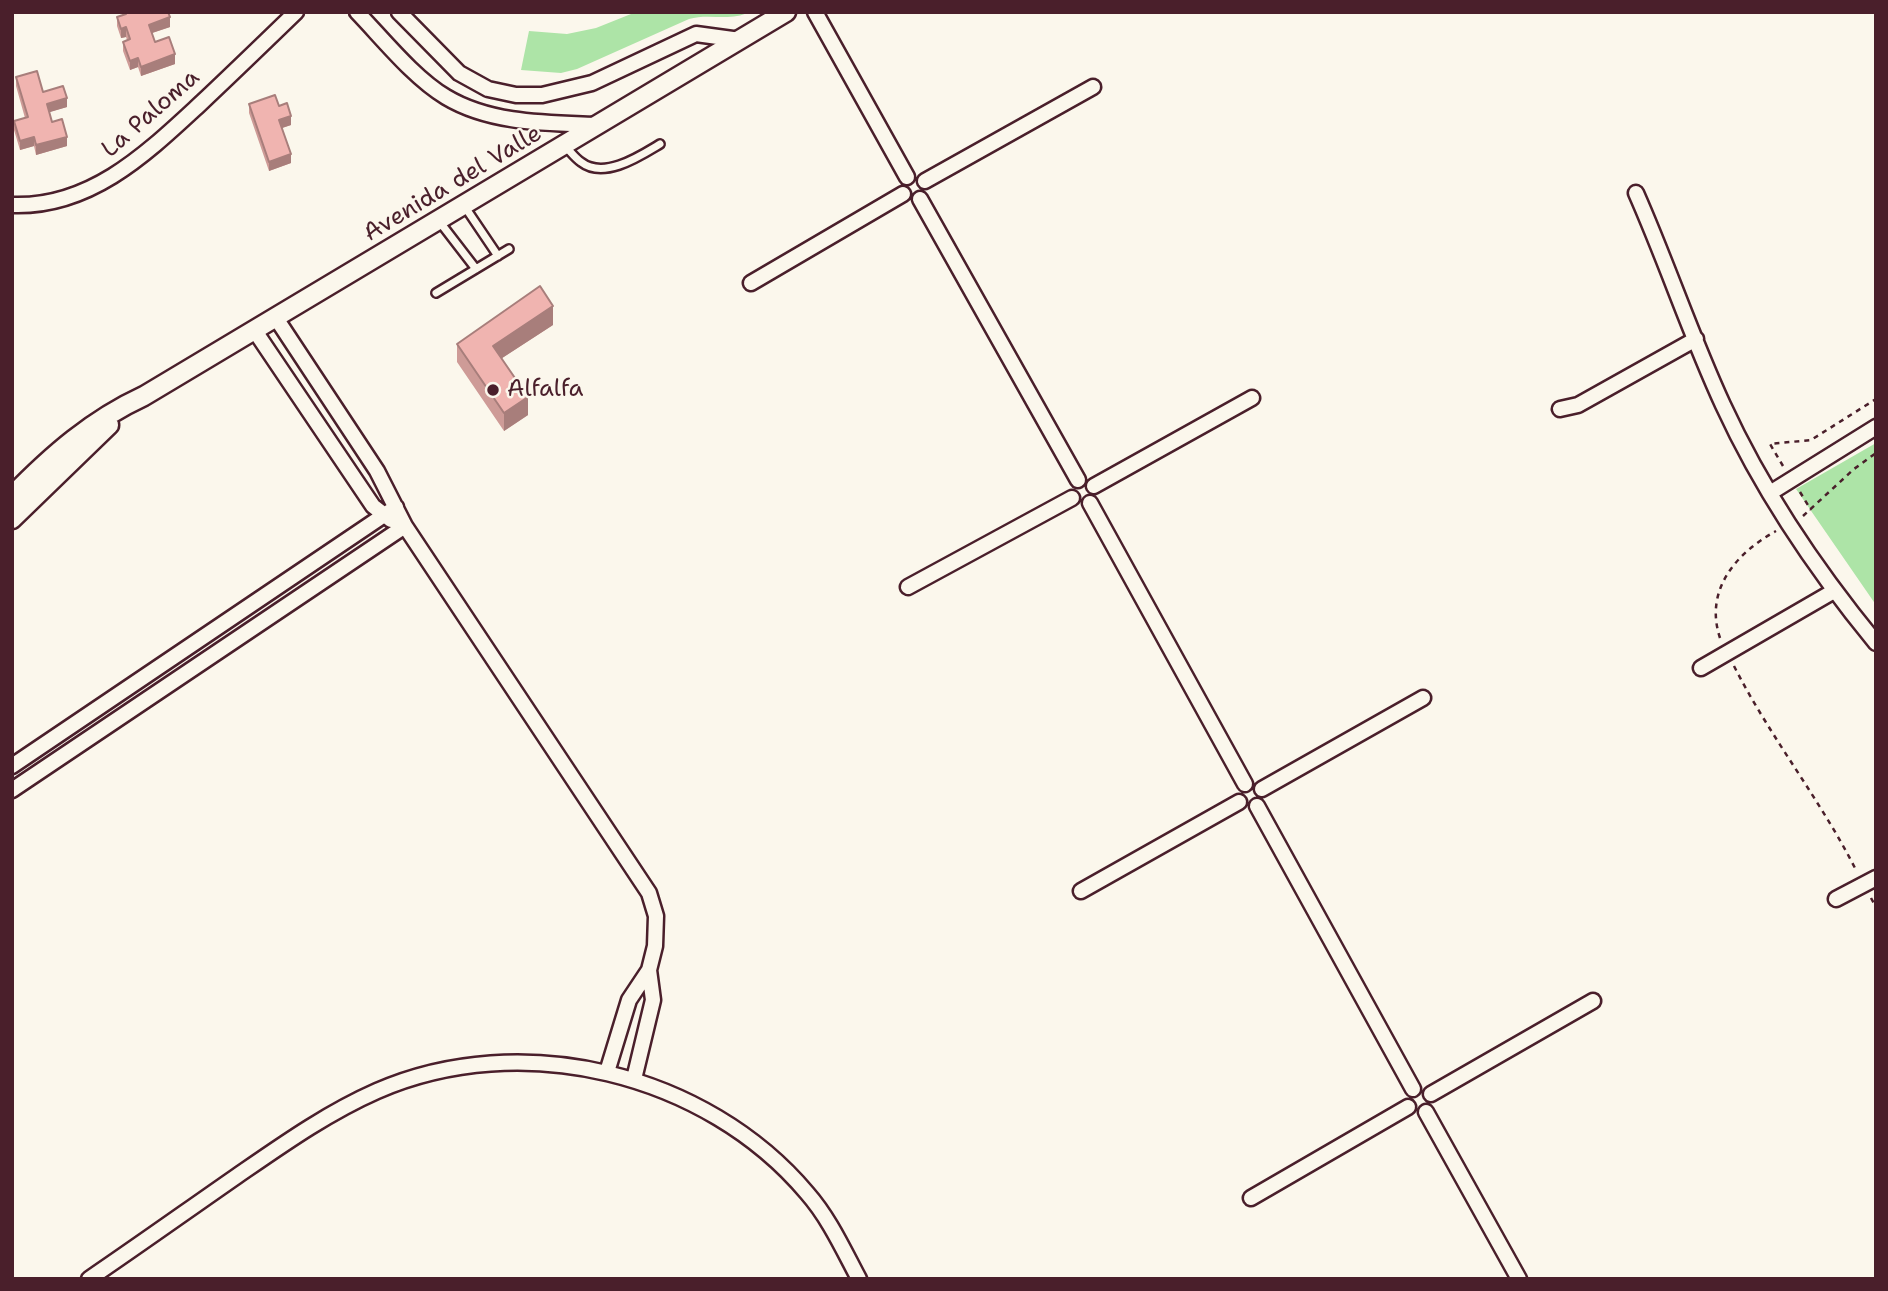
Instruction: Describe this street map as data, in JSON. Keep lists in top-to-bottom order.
{
  "streets": {
    "street": ["La Paloma", "Avenida del Valle"]
  },
  "places": ["Alfalfa"]
}
